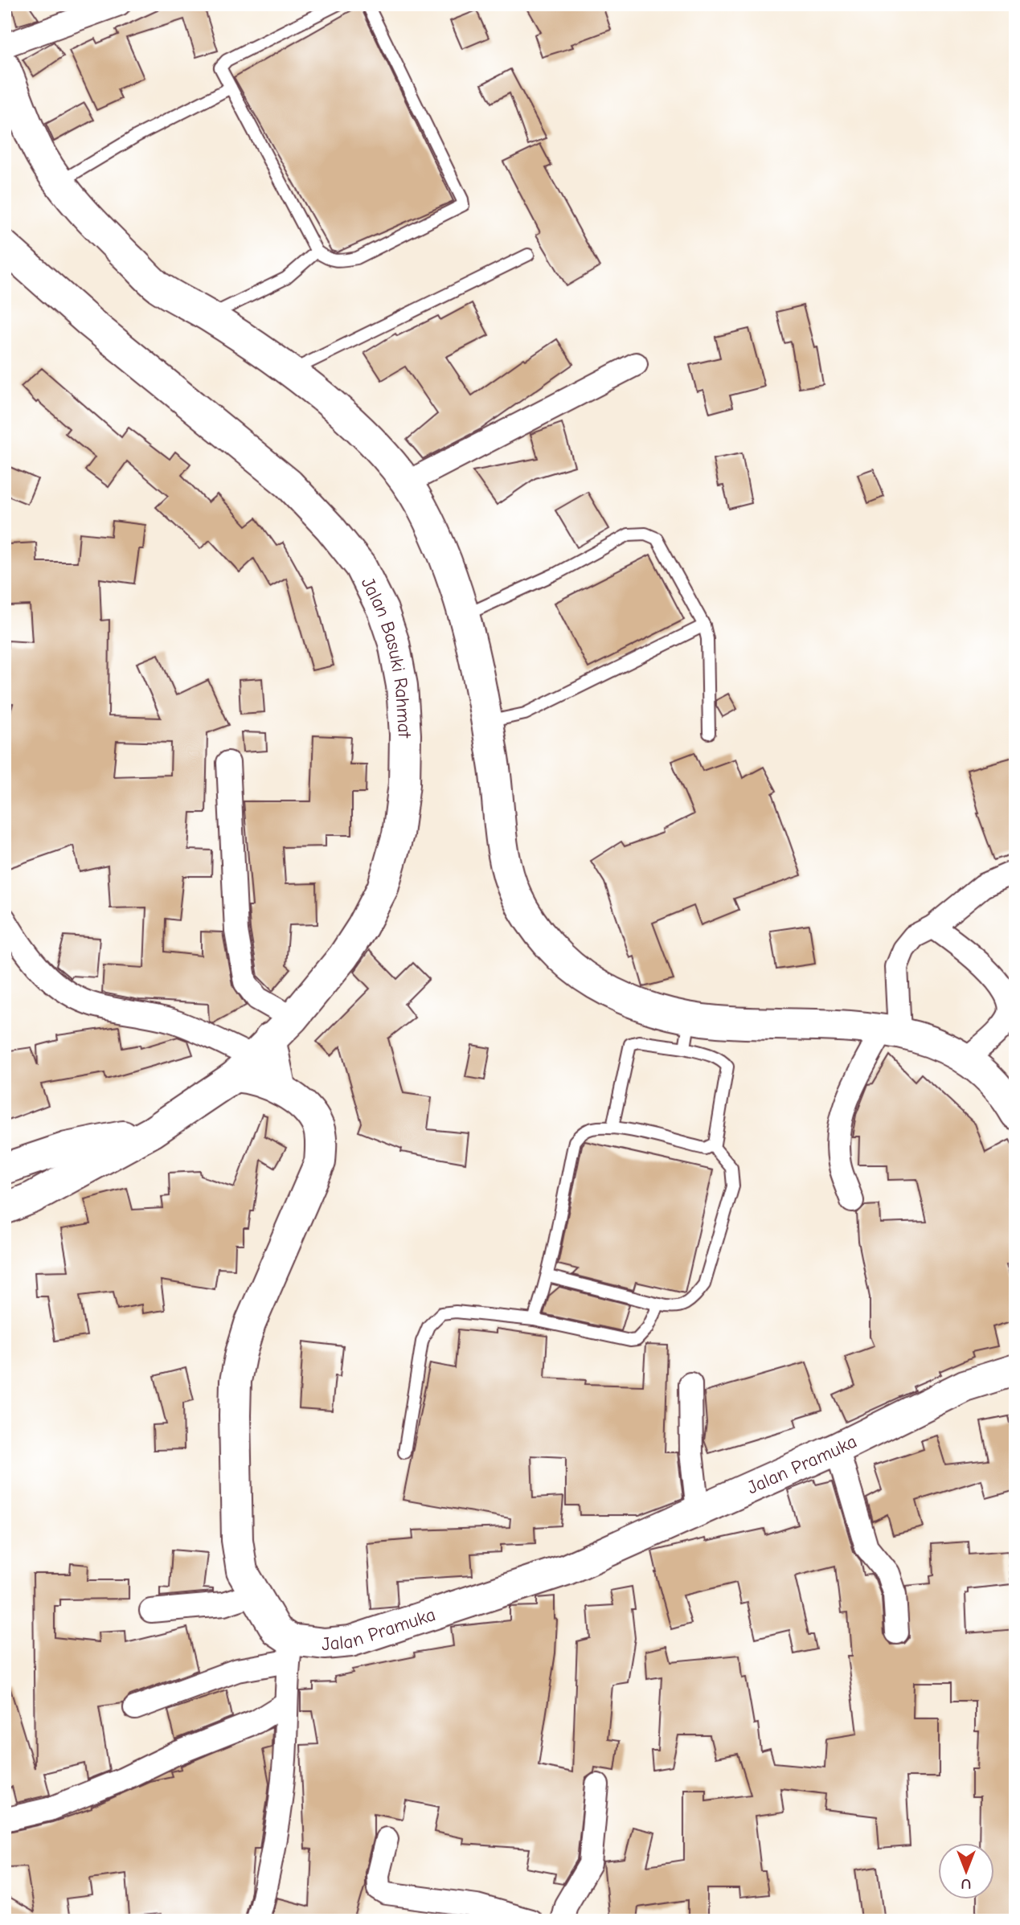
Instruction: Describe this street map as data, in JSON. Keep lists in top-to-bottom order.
{
  "streets": {
    "main road": ["Jalan Basuki Rahmat", "Jalan Pramuka"]
  },
  "north": "bottom"
}
